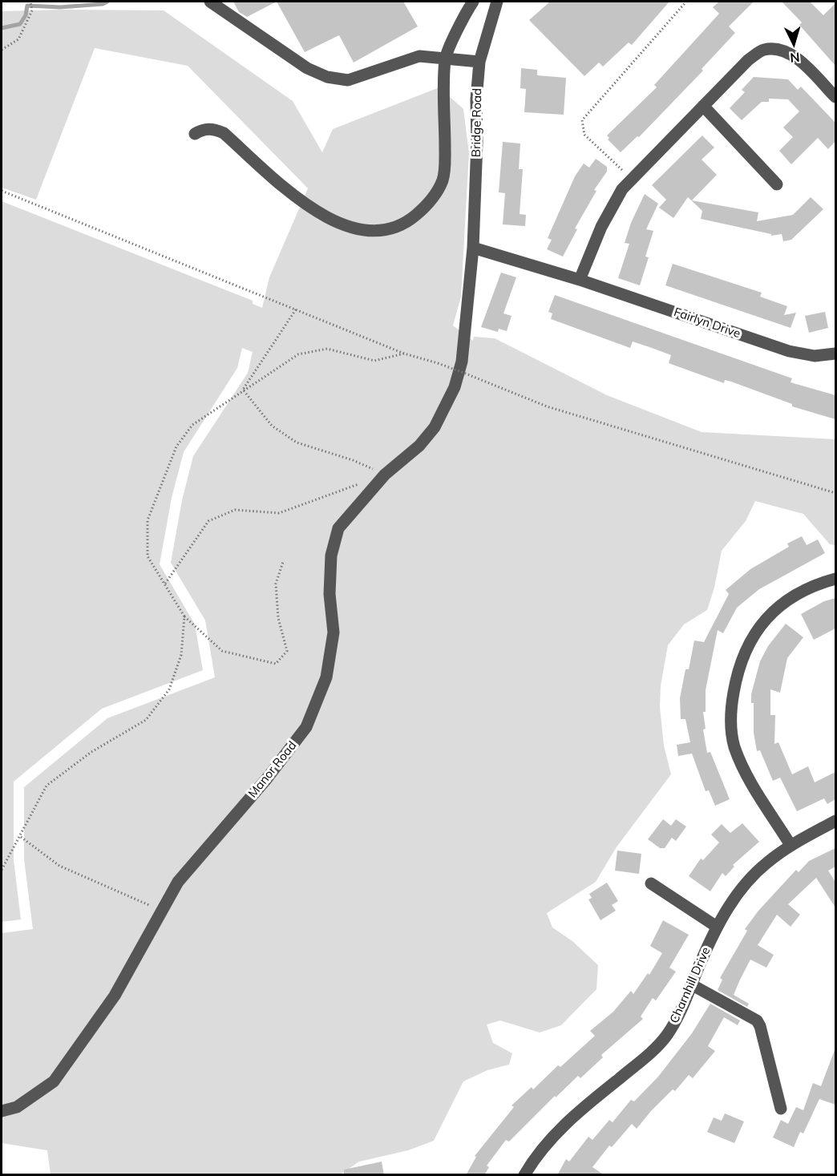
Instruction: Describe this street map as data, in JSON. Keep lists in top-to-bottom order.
{
  "streets": {
    "street": [
      "Bridge Road",
      "Fairlyn Drive",
      "Manor Road",
      "Charnhill Drive"
    ]
  },
  "crossings": [
    ["Bridge Road", "Fairlyn Drive"],
    ["Bridge Road", "Manor Road"]
  ],
  "north": "bottom"
}
